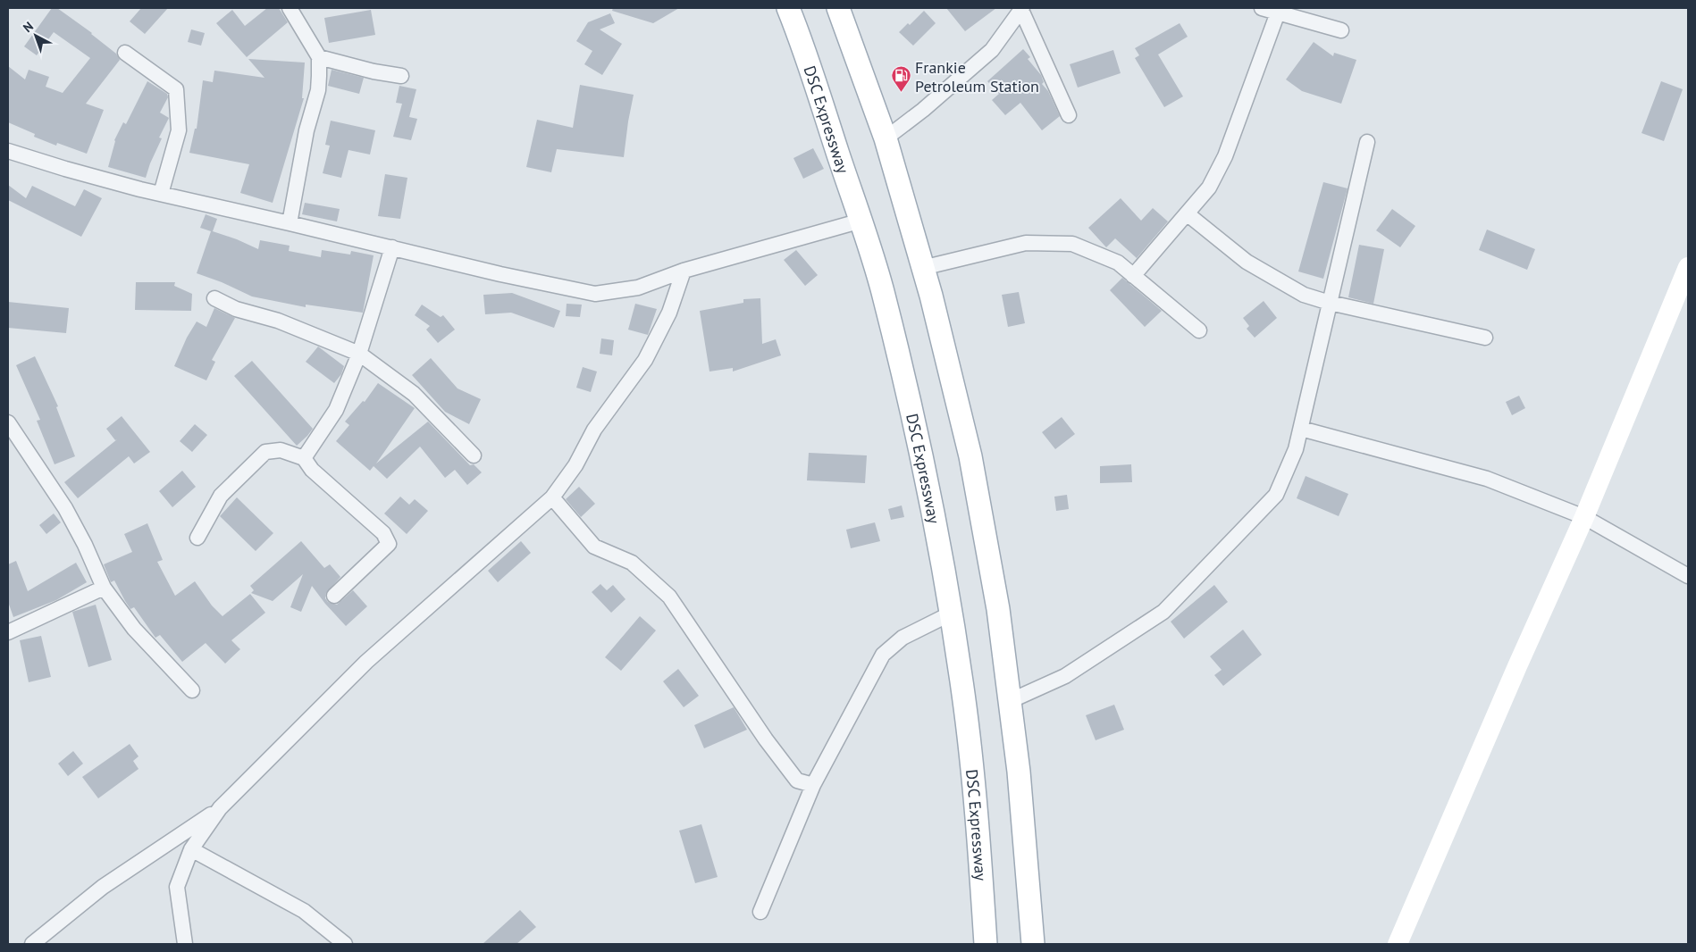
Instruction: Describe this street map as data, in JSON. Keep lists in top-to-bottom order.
{
  "streets": {
    "main road": ["DSC Expressway"]
  },
  "places": {
    "fuel station": ["Frankie Petroleum Station"]
  },
  "north": "top left"
}
